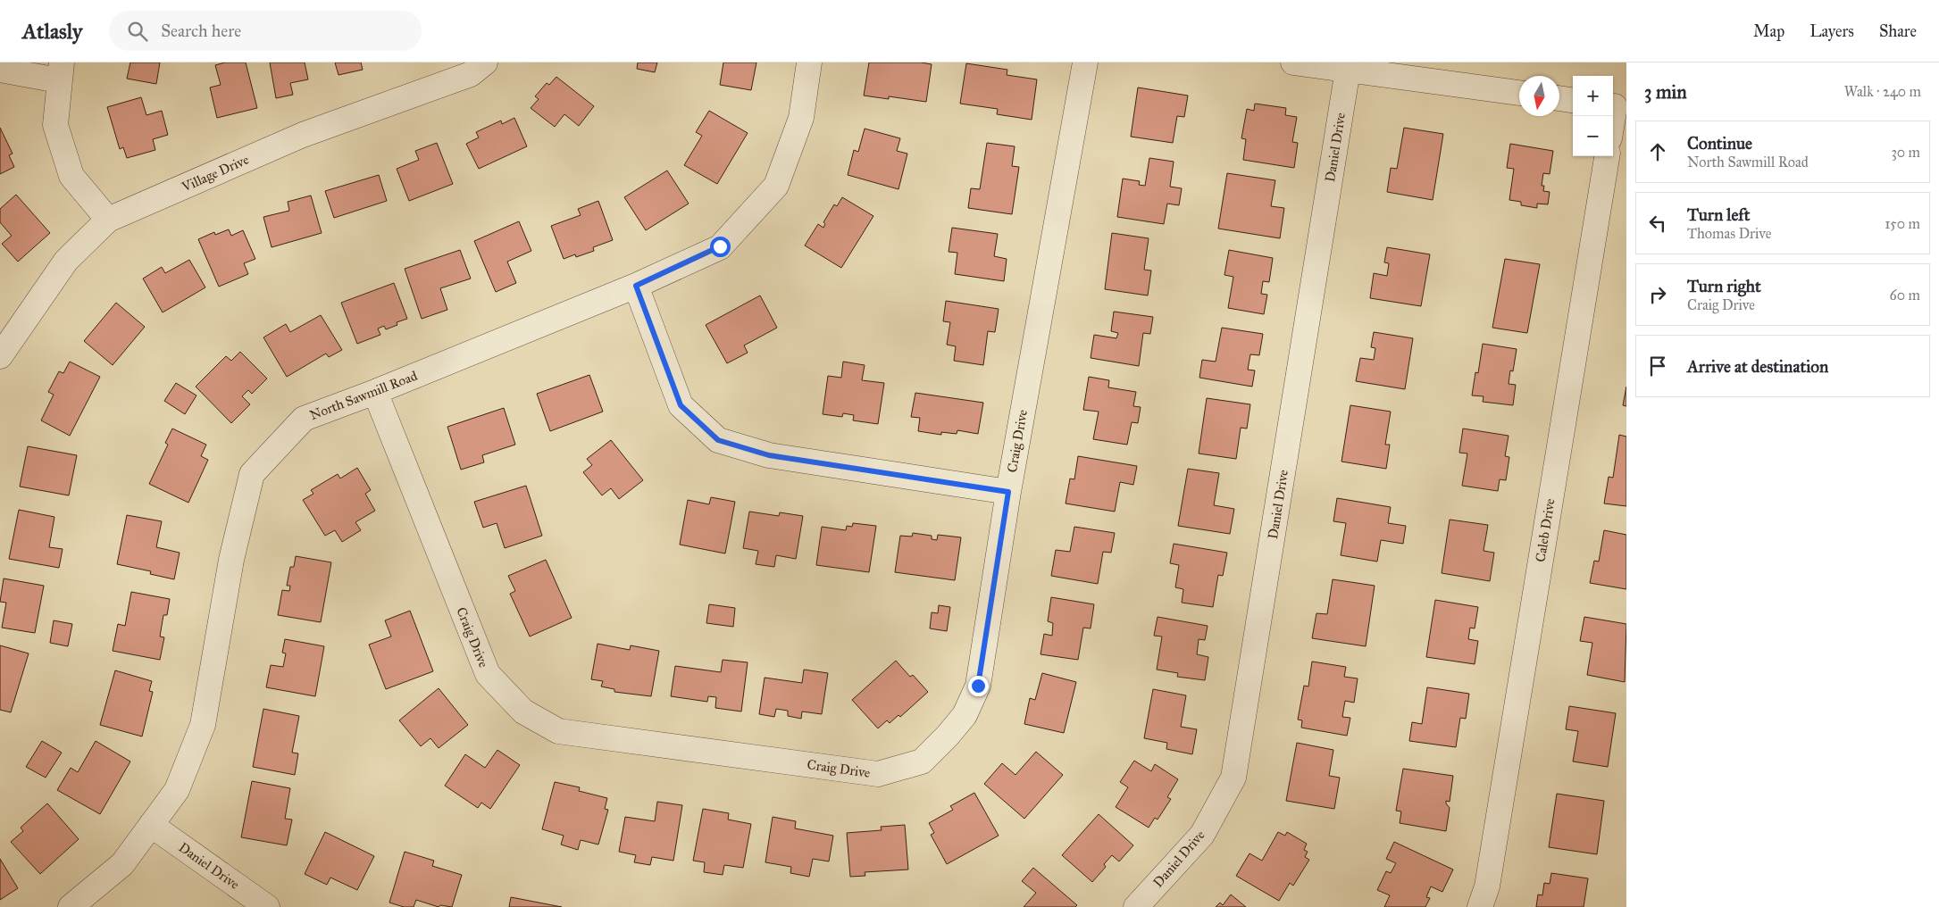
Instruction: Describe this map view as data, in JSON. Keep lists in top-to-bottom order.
{
  "streets": {
    "street": [
      "Daniel Drive",
      "Village Drive",
      "North Sawmill Road",
      "Craig Drive",
      "Caleb Drive"
    ]
  },
  "crossings": [
    ["Daniel Drive", "North Sawmill Road"],
    ["North Sawmill Road", "Craig Drive"]
  ],
  "north": "bottom",
  "page": {
    "header": "Atlasly",
    "search": "Search here",
    "nav": ["Map", "Layers", "Share"],
    "heading": ["3 min", "Walk · 240 m"],
    "map_buttons": ["+", "−"],
    "list": [
      ["Continue", "North Sawmill Road", "30 m"],
      ["Turn left", "Thomas Drive", "150 m"],
      ["Turn right", "Craig Drive", "60 m"],
      "Arrive at destination"
    ]
  }
}
